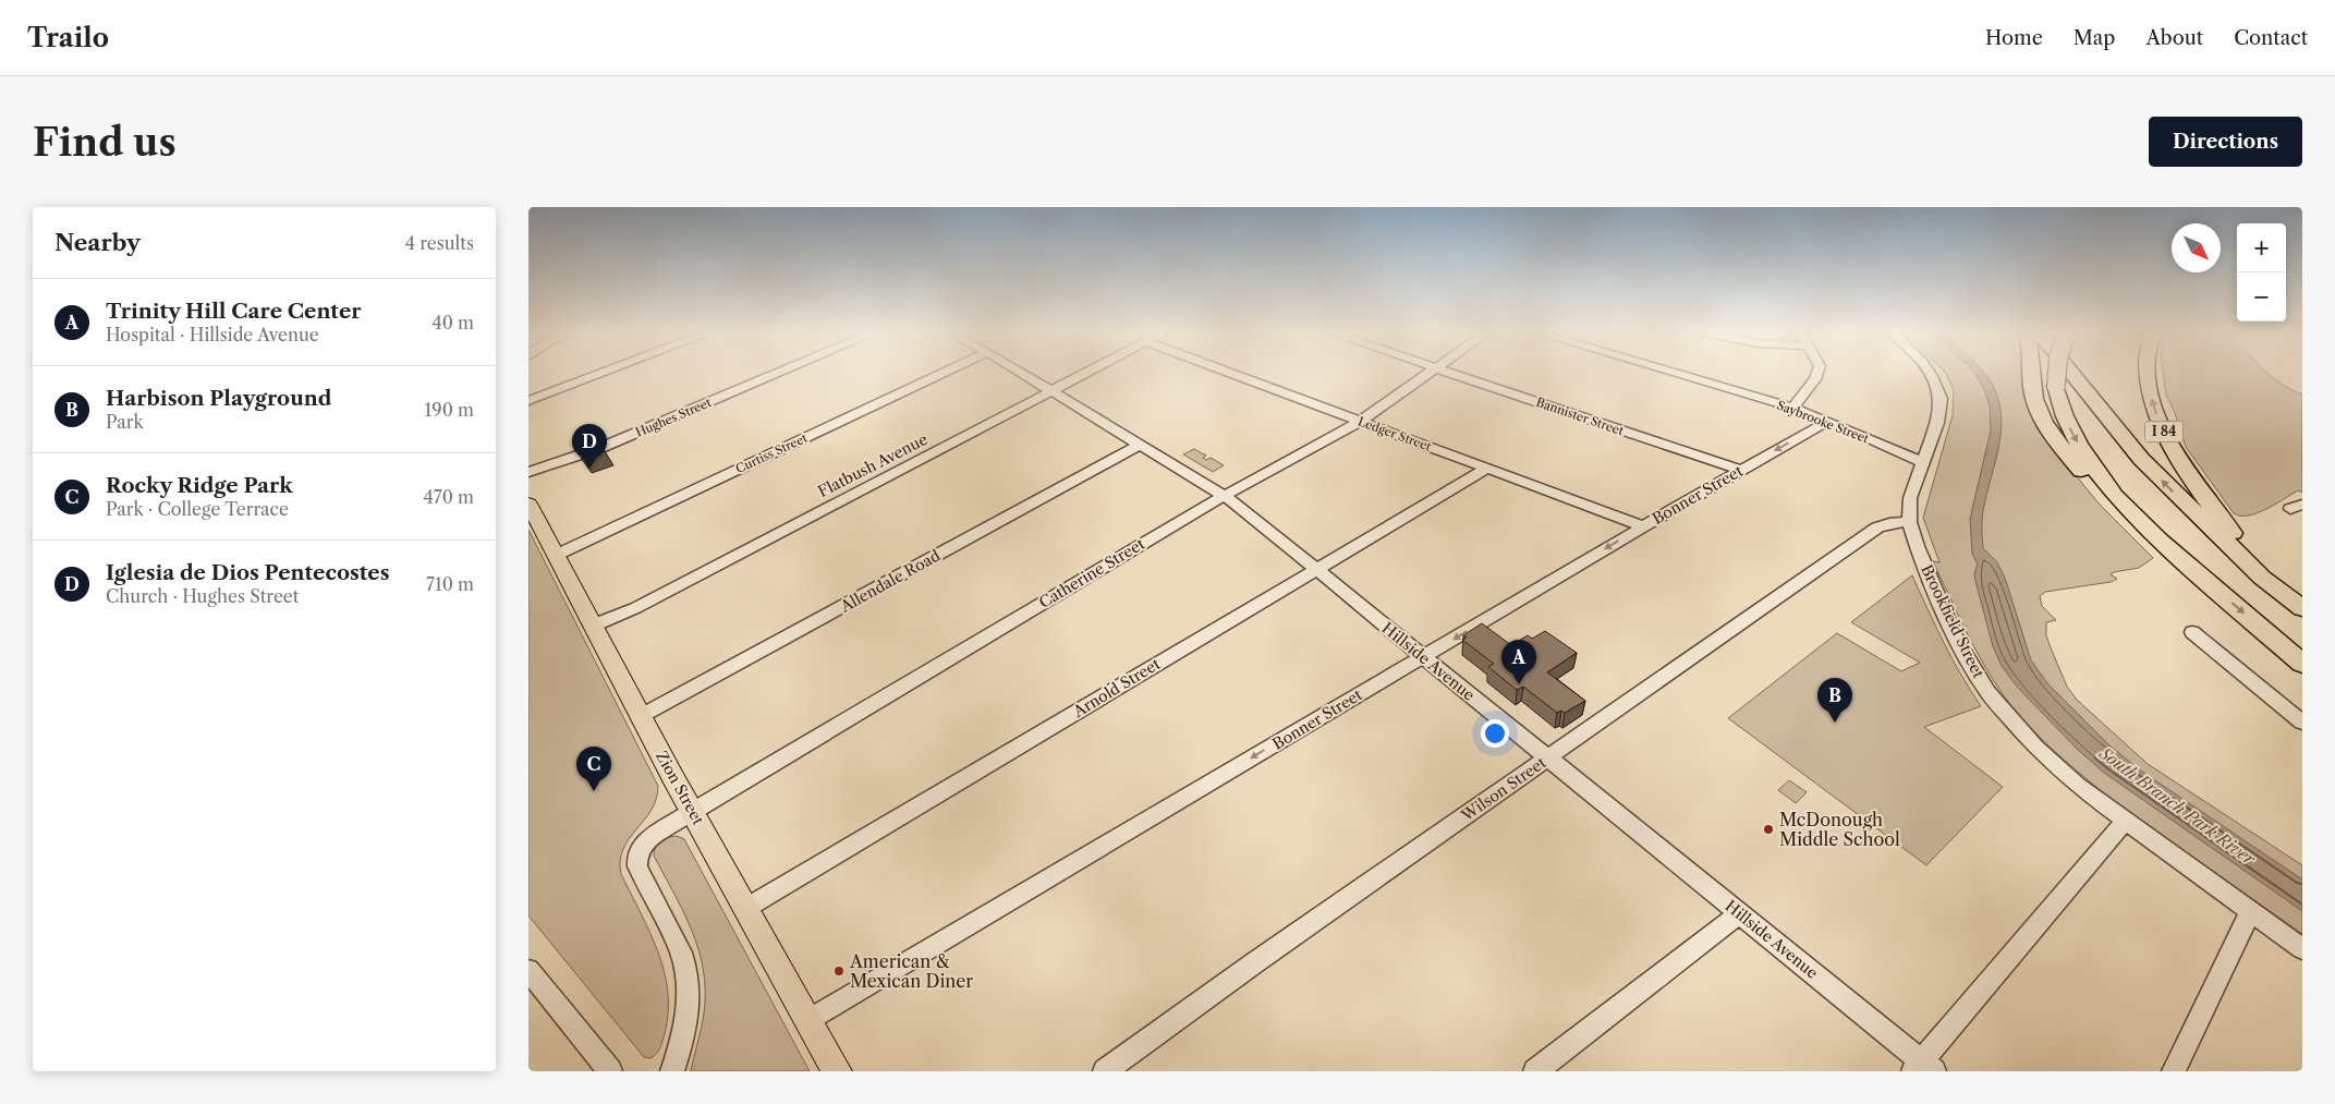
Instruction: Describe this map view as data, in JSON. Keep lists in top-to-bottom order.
{
  "streets": {
    "highway": ["I 84"],
    "main road": ["Zion Street"],
    "street": [
      "Bannister Street",
      "Hughes Street",
      "Saybrooke Street",
      "Ledger Street",
      "Curtiss Street",
      "Flatbush Avenue",
      "Bonner Street",
      "Catherine Street",
      "Allendale Road",
      "Brookfield Street",
      "Hillside Avenue",
      "Arnold Street",
      "Wilson Street"
    ]
  },
  "crossings": [
    ["Bannister Street", "Bonner Street"],
    ["Saybrooke Street", "Bonner Street"],
    ["Saybrooke Street", "Brookfield Street"],
    ["Ledger Street", "Bonner Street"],
    ["Ledger Street", "Catherine Street"],
    ["Ledger Street", "Arnold Street"],
    ["Curtiss Street", "Zion Street"],
    ["Flatbush Avenue", "Hillside Avenue"],
    ["Flatbush Avenue", "Zion Street"],
    ["Bonner Street", "Hillside Avenue"],
    ["Bonner Street", "Zion Street"],
    ["Catherine Street", "Hillside Avenue"],
    ["Catherine Street", "Zion Street"],
    ["Allendale Road", "Hillside Avenue"],
    ["Allendale Road", "Zion Street"],
    ["Brookfield Street", "Wilson Street"],
    ["Hillside Avenue", "Arnold Street"],
    ["Hillside Avenue", "Wilson Street"],
    ["Arnold Street", "Zion Street"]
  ],
  "one_way": ["Bonner Street"],
  "water": ["South Branch Park River"],
  "places": ["McDonough Middle School", "American & Mexican Diner"],
  "north": "bottom right",
  "page": {
    "header": "Trailo",
    "nav": [
      "Home",
      "Map",
      "About",
      "Contact"
    ],
    "buttons": "Directions",
    "title": "Find us",
    "heading": ["Nearby", "4 results"],
    "map_buttons": ["+", "−"],
    "list": [
      {
        "mark": "A",
        "name": "Trinity Hill Care Center",
        "note": "Hospital · Hillside Avenue",
        "value": "40 m"
      },
      {
        "mark": "B",
        "name": "Harbison Playground",
        "note": "Park",
        "value": "190 m"
      },
      {
        "mark": "C",
        "name": "Rocky Ridge Park",
        "note": "Park · College Terrace",
        "value": "470 m"
      },
      {
        "mark": "D",
        "name": "Iglesia de Dios Pentecostes",
        "note": "Church · Hughes Street",
        "value": "710 m"
      }
    ],
    "pins": [
      "D",
      "A",
      "B",
      "C"
    ]
  }
}
